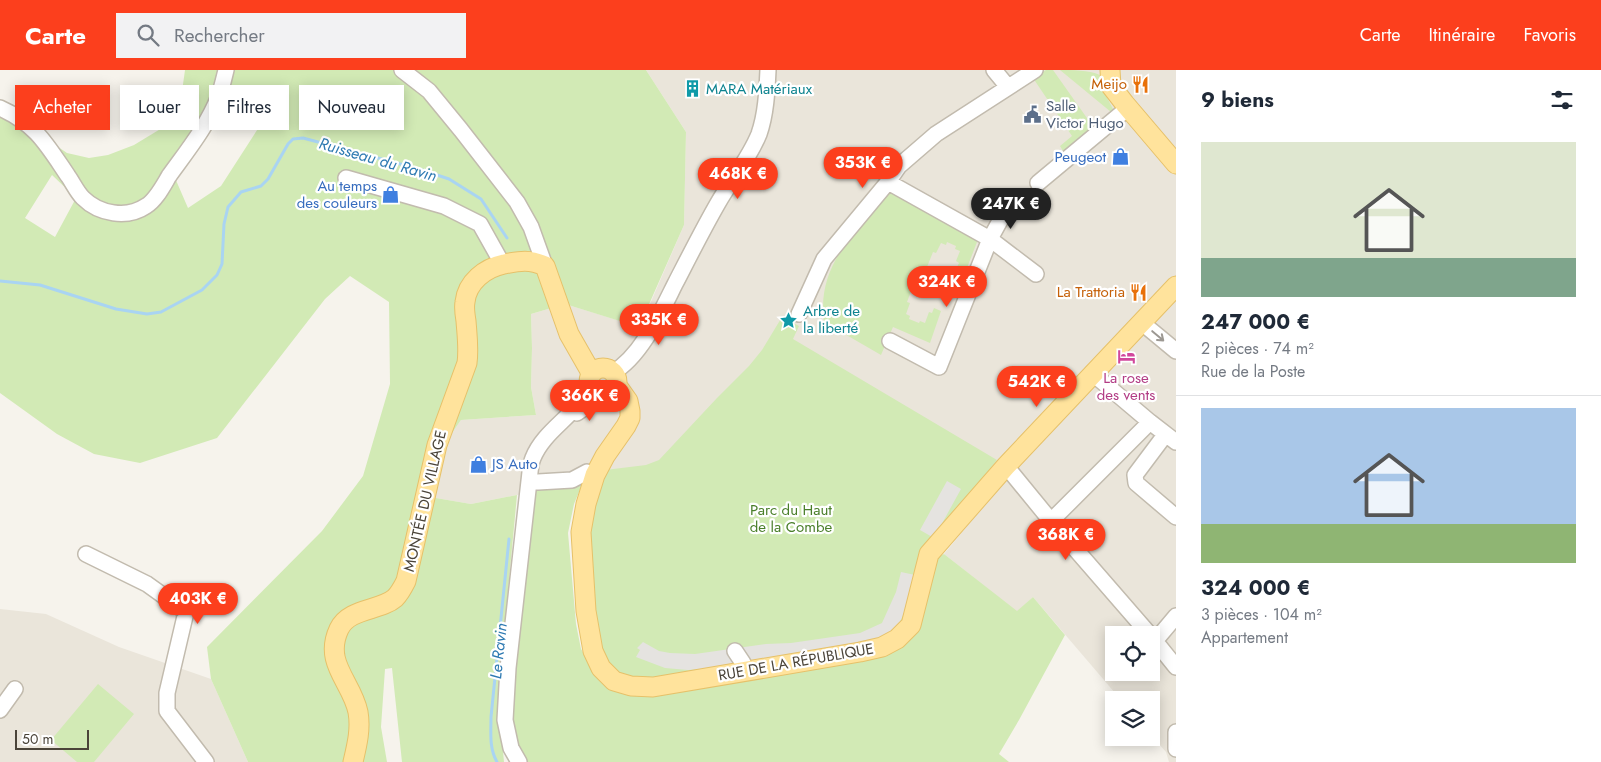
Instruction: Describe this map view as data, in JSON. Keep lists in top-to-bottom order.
{
  "streets": {
    "main road": ["MONTÉE DU VILLAGE", "RUE DE LA RÉPUBLIQUE"]
  },
  "water": ["Ruisseau du Ravin", "Le Ravin"],
  "parks": ["Parc du Haut de la Combe"],
  "places": {
    "restaurant": ["Meijo", "La Trattoria"],
    "building": ["MARA Matériaux"],
    "public building": ["Salle Victor Hugo"],
    "shop": ["Peugeot", "Au temps des couleurs", "JS Auto"],
    "place": ["Arbre de la liberté"],
    "hotel": ["La rose des vents"]
  },
  "scale_bar": "50 m",
  "page": {
    "header": "Carte",
    "search": "Rechercher",
    "nav": ["Carte", "Itinéraire", "Favoris"],
    "heading": "9 biens",
    "chip": [
      "Acheter",
      "Louer",
      "Filtres",
      "Nouveau"
    ],
    "list": [
      {
        "name": "247 000 €",
        "note": "2 pièces · 74 m² · Rue de la Poste"
      },
      {
        "name": "324 000 €",
        "note": "3 pièces · 104 m² · Appartement"
      }
    ],
    "price": [
      "353K €",
      "468K €",
      "247K €",
      "324K €",
      "335K €",
      "542K €",
      "366K €",
      "368K €",
      "403K €"
    ],
    "scale": "50 m"
  }
}
